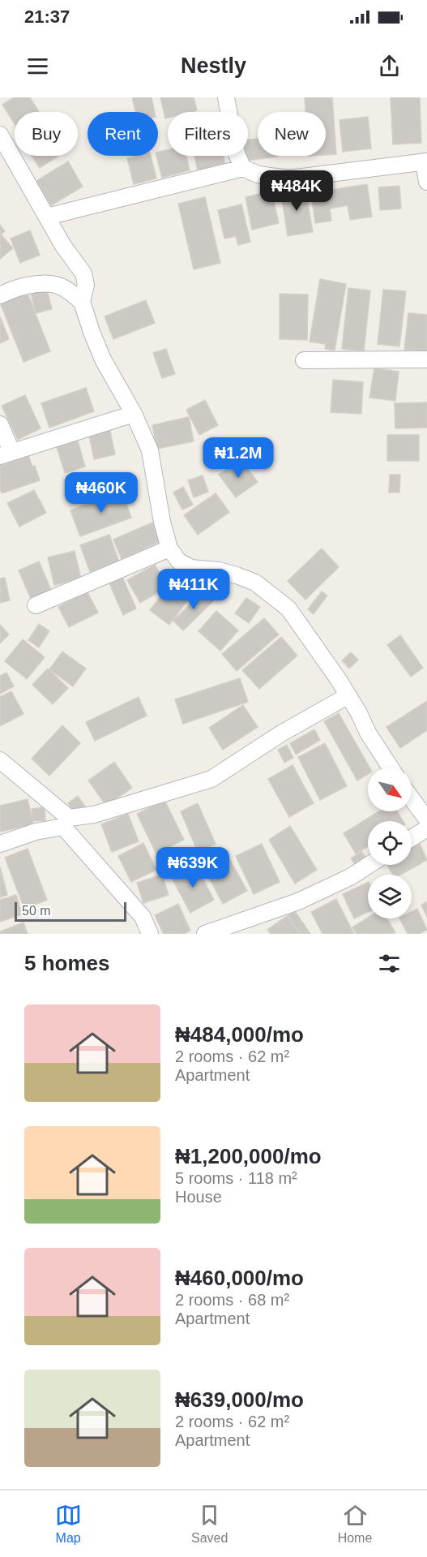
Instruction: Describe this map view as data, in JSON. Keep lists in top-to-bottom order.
{
  "scale_bar": "50 m",
  "north": "bottom right",
  "page": {
    "status": "21:37",
    "header": "Nestly",
    "chip": [
      "Buy",
      "Rent",
      "Filters",
      "New"
    ],
    "price": [
      "₦484K",
      "₦1.2M",
      "₦460K",
      "₦411K",
      "₦639K"
    ],
    "scale": "50 m",
    "heading": "5 homes",
    "list": [
      {
        "name": "₦484,000/mo",
        "note": "2 rooms · 62 m² · Apartment"
      },
      {
        "name": "₦1,200,000/mo",
        "note": "5 rooms · 118 m² · House"
      },
      {
        "name": "₦460,000/mo",
        "note": "2 rooms · 68 m² · Apartment"
      },
      {
        "name": "₦639,000/mo",
        "note": "2 rooms · 62 m² · Apartment"
      }
    ],
    "tabs": ["Map", "Saved", "Home"]
  }
}
